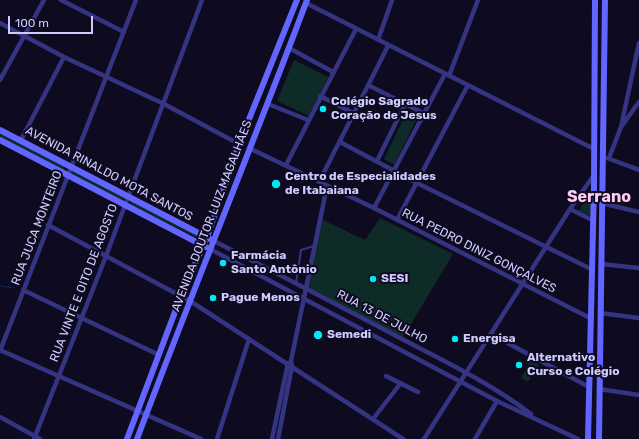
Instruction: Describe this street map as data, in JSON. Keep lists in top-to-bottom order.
{
  "streets": {
    "street": [
      "AVENIDA RINALDO MOTA SANTOS",
      "AVENIDA DOUTOR LUIZ MAGALHÃES",
      "RUA JUCA MONTEIRO",
      "RUA PEDRO DINIZ GONÇALVES",
      "RUA VINTE E OITO DE AGOSTO",
      "RUA 13 DE JULHO"
    ]
  },
  "crossings": [
    ["AVENIDA RINALDO MOTA SANTOS", "AVENIDA DOUTOR LUIZ MAGALHÃES"],
    ["AVENIDA RINALDO MOTA SANTOS", "RUA JUCA MONTEIRO"],
    ["AVENIDA RINALDO MOTA SANTOS", "RUA VINTE E OITO DE AGOSTO"],
    ["AVENIDA RINALDO MOTA SANTOS", "RUA 13 DE JULHO"],
    ["AVENIDA DOUTOR LUIZ MAGALHÃES", "RUA PEDRO DINIZ GONÇALVES"],
    ["AVENIDA DOUTOR LUIZ MAGALHÃES", "RUA 13 DE JULHO"]
  ],
  "districts": ["Serrano"],
  "places": [
    "Colégio Sagrado Coração de Jesus",
    "Centro de Especialidades de Itabaiana",
    "Farmácia Santo Antônio",
    "SESI",
    "Pague Menos",
    "Semedi",
    "Energisa",
    "Alternativo Curso e Colégio"
  ],
  "scale_bar": "100 m"
}
